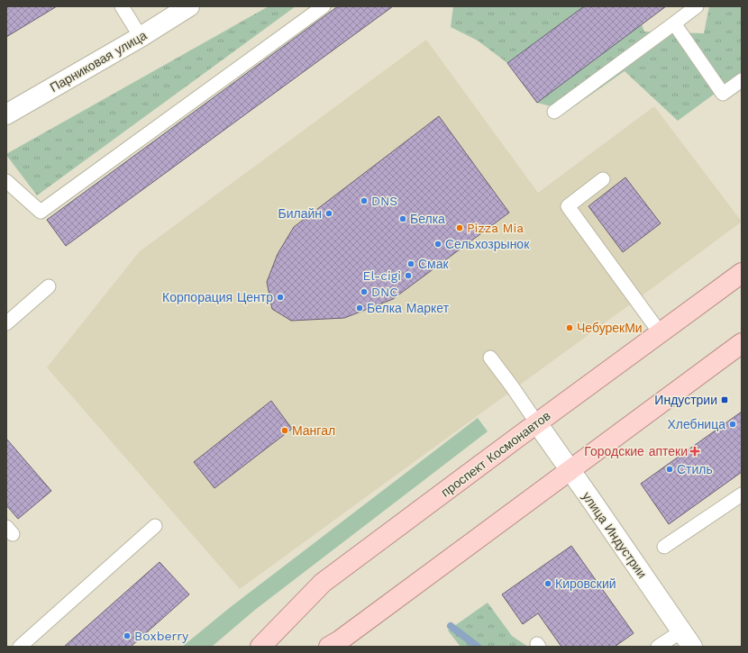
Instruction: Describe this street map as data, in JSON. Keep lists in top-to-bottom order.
{
  "streets": {
    "main road": ["проспект Космонавтов"],
    "street": ["Парниковая улица", "улица Индустрии"]
  },
  "crossings": [
    ["проспект Космонавтов", "улица Индустрии"]
  ],
  "places": {
    "other": [
      "DNS",
      "Билайн",
      "Белка",
      "Pizza Mia",
      "Сельхозрынок",
      "Смак",
      "El-cigi",
      "DNC",
      "Корпорация Центр",
      "Белка Маркет",
      "ЧебурекМи",
      "Хлебница",
      "Мангал",
      "Стиль",
      "Кировский",
      "Boxberry"
    ],
    "transit": ["Индустрии"],
    "health": ["Городские аптеки"]
  }
}
